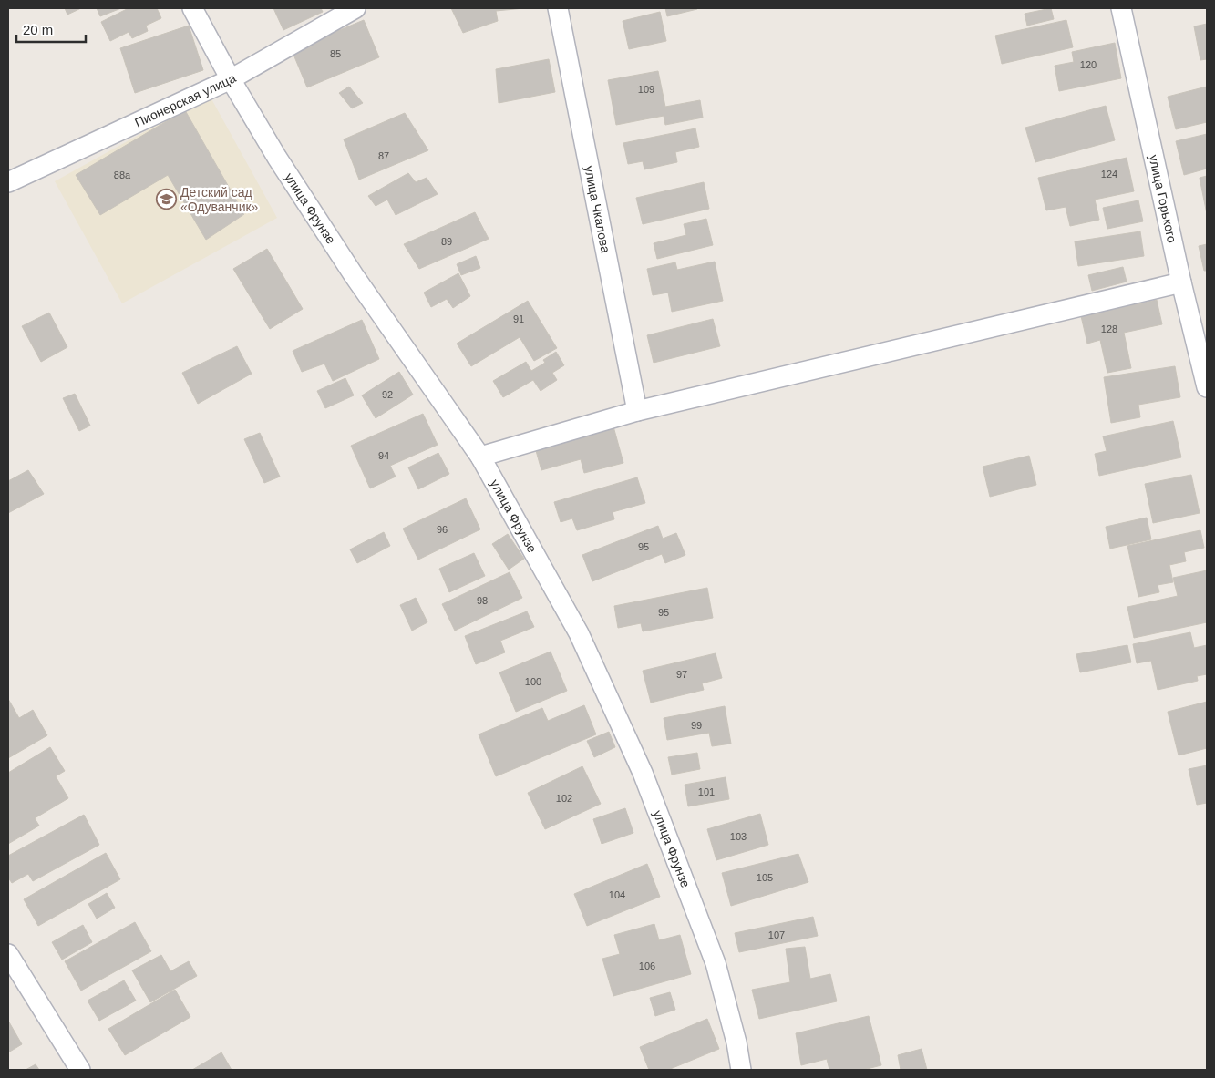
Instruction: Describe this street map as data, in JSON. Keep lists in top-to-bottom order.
{
  "streets": {
    "street": [
      "Пионерская улица",
      "улица Горького",
      "улица Фрунзе",
      "улица Чкалова"
    ]
  },
  "crossings": [
    ["Пионерская улица", "улица Фрунзе"]
  ],
  "places": {
    "school or university": ["Детский сад «Одуванчик»"]
  },
  "house_numbers": [
    "85",
    "120",
    "109",
    "87",
    "124",
    "88а",
    "89",
    "91",
    "128",
    "92",
    "94",
    "96",
    "95",
    "98",
    "95",
    "97",
    "100",
    "99",
    "101",
    "102",
    "103",
    "105",
    "104",
    "107",
    "106"
  ],
  "scale_bar": "20 m"
}
